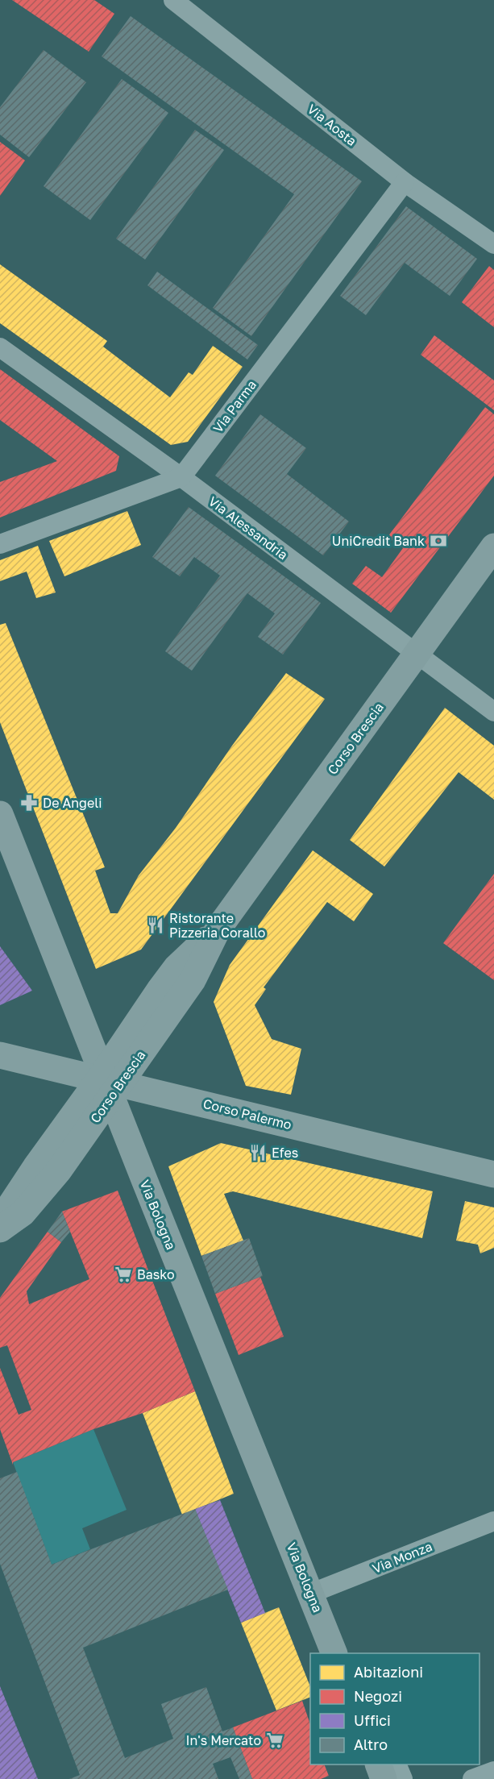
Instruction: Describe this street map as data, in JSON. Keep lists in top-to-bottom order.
{
  "streets": {
    "street": [
      "Via Aosta",
      "Via Parma",
      "Via Alessandria",
      "Corso Brescia",
      "Corso Palermo",
      "Via Bologna",
      "Via Monza"
    ]
  },
  "crossings": [
    ["Via Aosta", "Via Parma"],
    ["Via Parma", "Via Alessandria"],
    ["Via Alessandria", "Corso Brescia"],
    ["Corso Brescia", "Corso Palermo"],
    ["Corso Brescia", "Via Bologna"],
    ["Corso Palermo", "Via Bologna"],
    ["Via Bologna", "Via Monza"]
  ],
  "places": {
    "bank": ["UniCredit Bank"],
    "pharmacy": ["De Angeli"],
    "restaurant": ["Ristorante Pizzeria Corallo", "Efes"],
    "supermarket": ["Basko", "In's Mercato"]
  },
  "legend": [
    "Abitazioni",
    "Negozi",
    "Uffici",
    "Altro"
  ]
}
